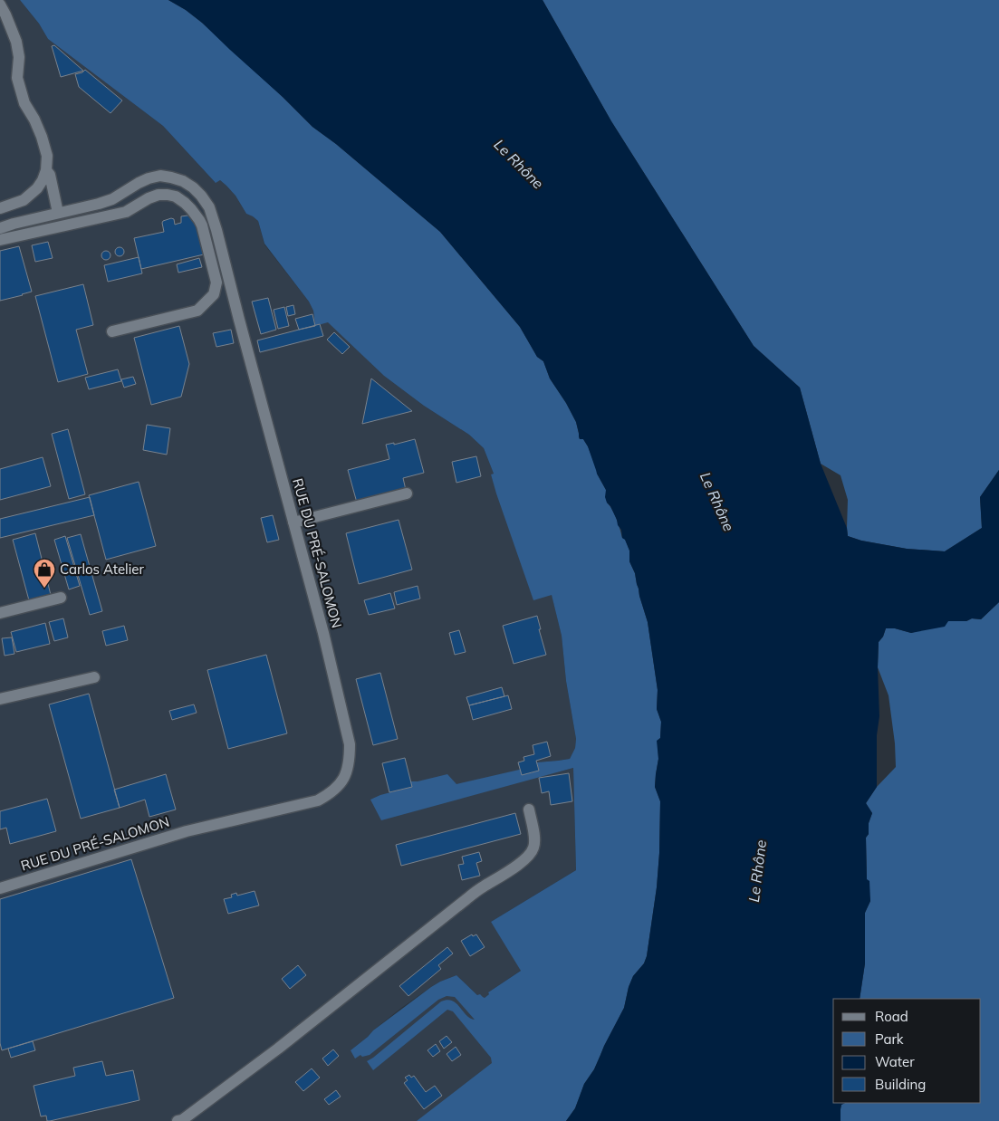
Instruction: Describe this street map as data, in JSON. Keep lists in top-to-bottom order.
{
  "streets": {
    "street": ["RUE DU PRÉ-SALOMON"]
  },
  "water": ["Le Rhône"],
  "places": {
    "shop": ["Carlos Atelier"]
  },
  "legend": [
    "Road",
    "Park",
    "Water",
    "Building"
  ]
}
